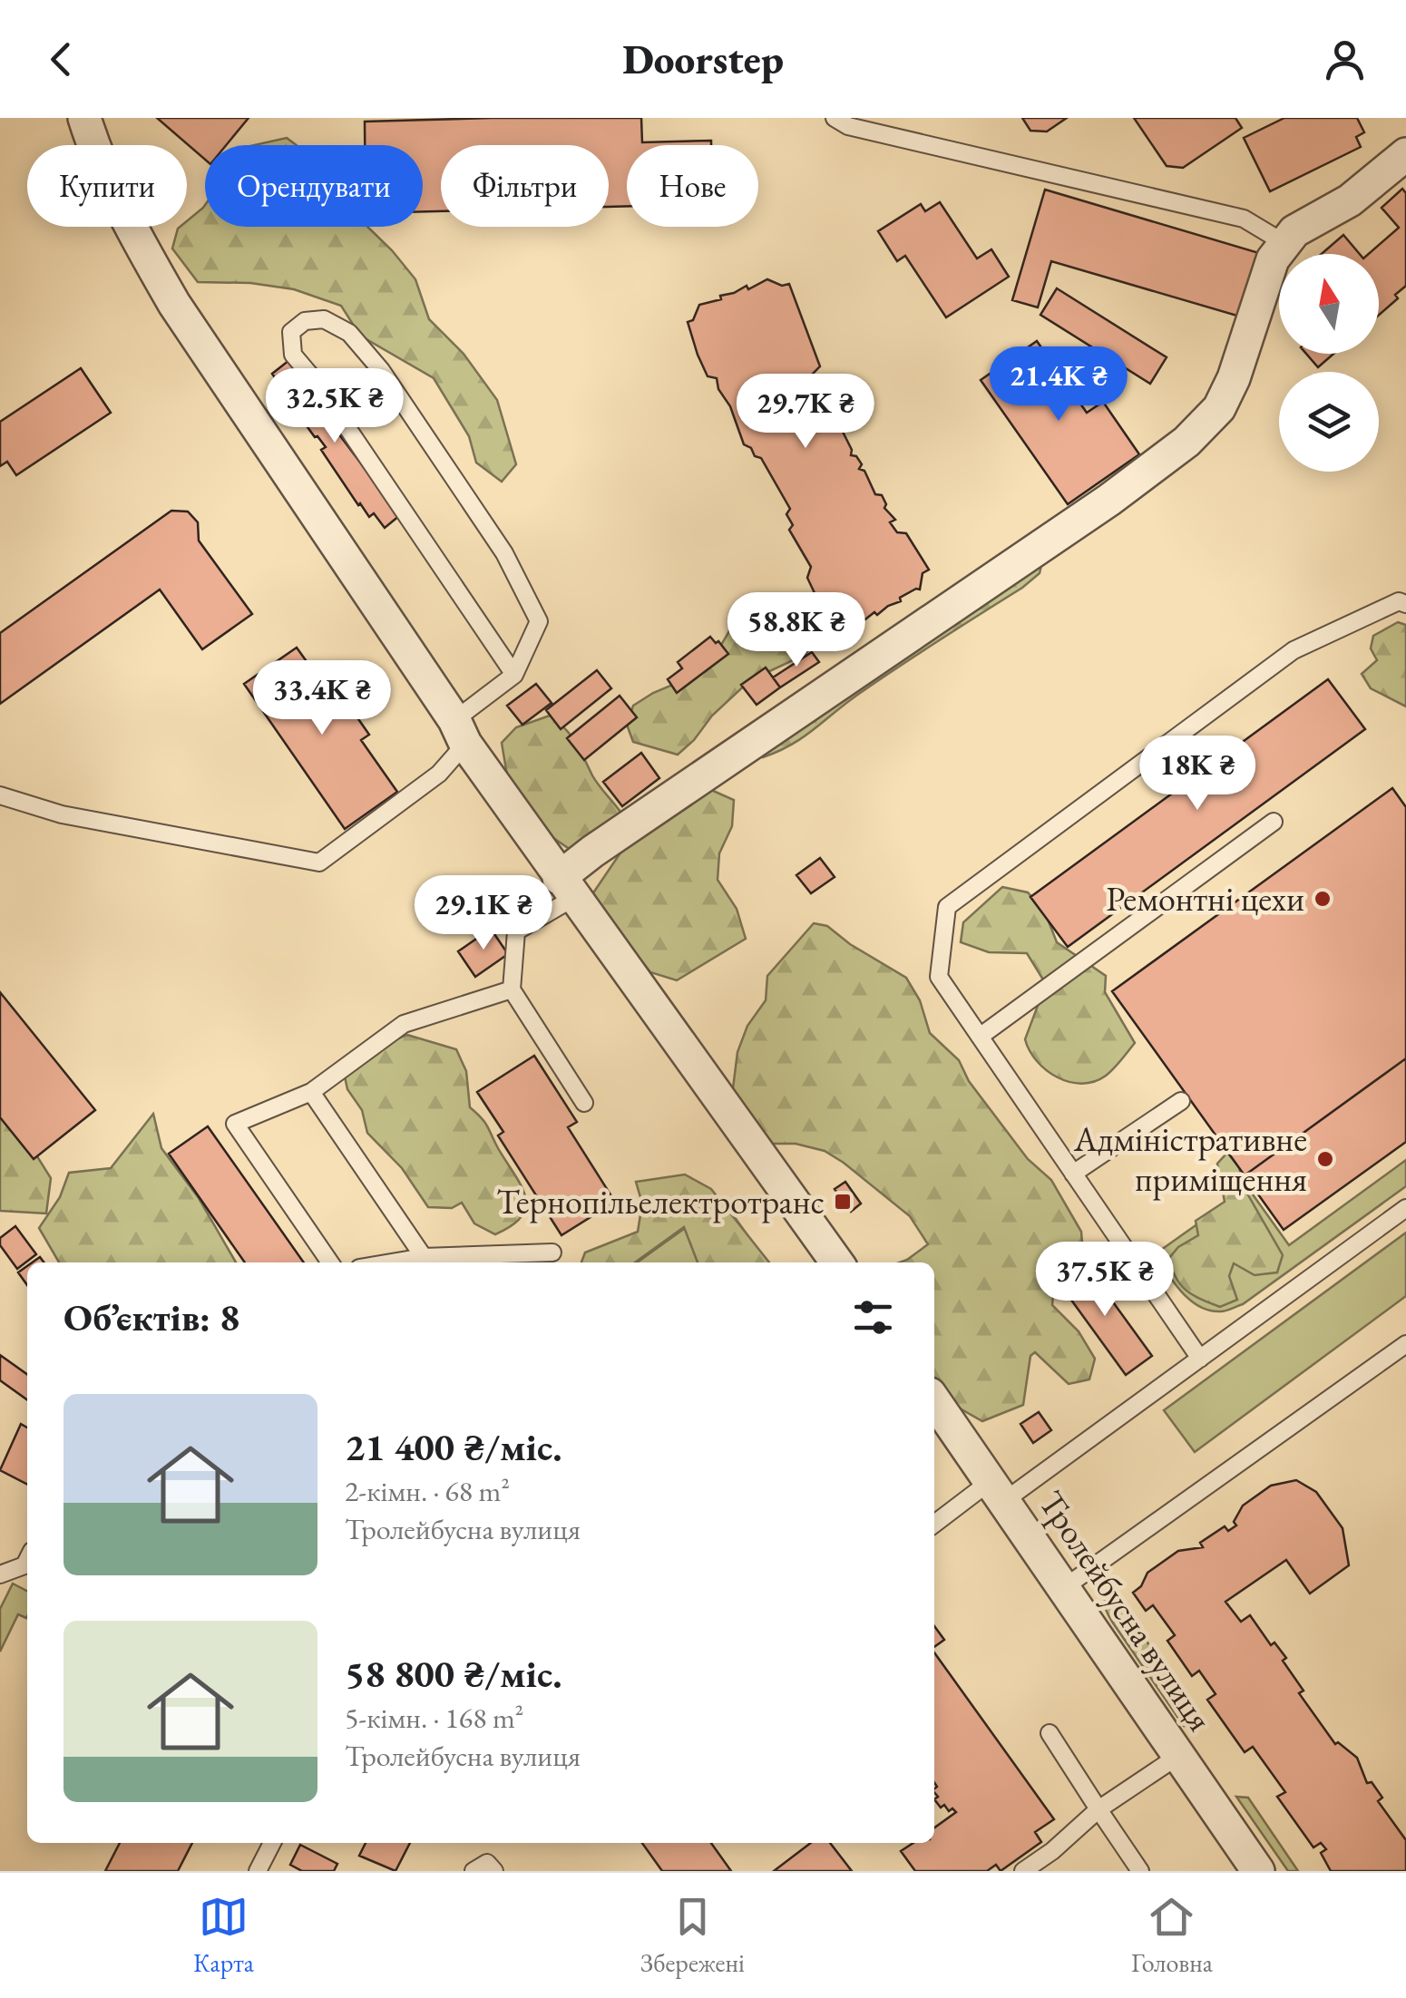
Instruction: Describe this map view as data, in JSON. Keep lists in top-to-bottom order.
{
  "streets": {
    "street": ["Тролейбусна вулиця"]
  },
  "places": {
    "other": ["Ремонтні цехи", "Адміністративне приміщення"],
    "transit": ["Тернопільелектротранс"]
  },
  "north": "top",
  "page": {
    "header": "Doorstep",
    "chip": [
      "Купити",
      "Орендувати",
      "Фільтри",
      "Нове"
    ],
    "price": [
      "21.4K ₴",
      "32.5K ₴",
      "29.7K ₴",
      "58.8K ₴",
      "33.4K ₴",
      "18K ₴",
      "29.1K ₴",
      "37.5K ₴"
    ],
    "heading": "Об’єктів: 8",
    "list": [
      {
        "name": "21 400 ₴/міс.",
        "note": "2-кімн. · 68 m² · Тролейбусна вулиця"
      },
      {
        "name": "58 800 ₴/міс.",
        "note": "5-кімн. · 168 m² · Тролейбусна вулиця"
      }
    ],
    "tabs": ["Карта", "Збережені", "Головна"]
  }
}
